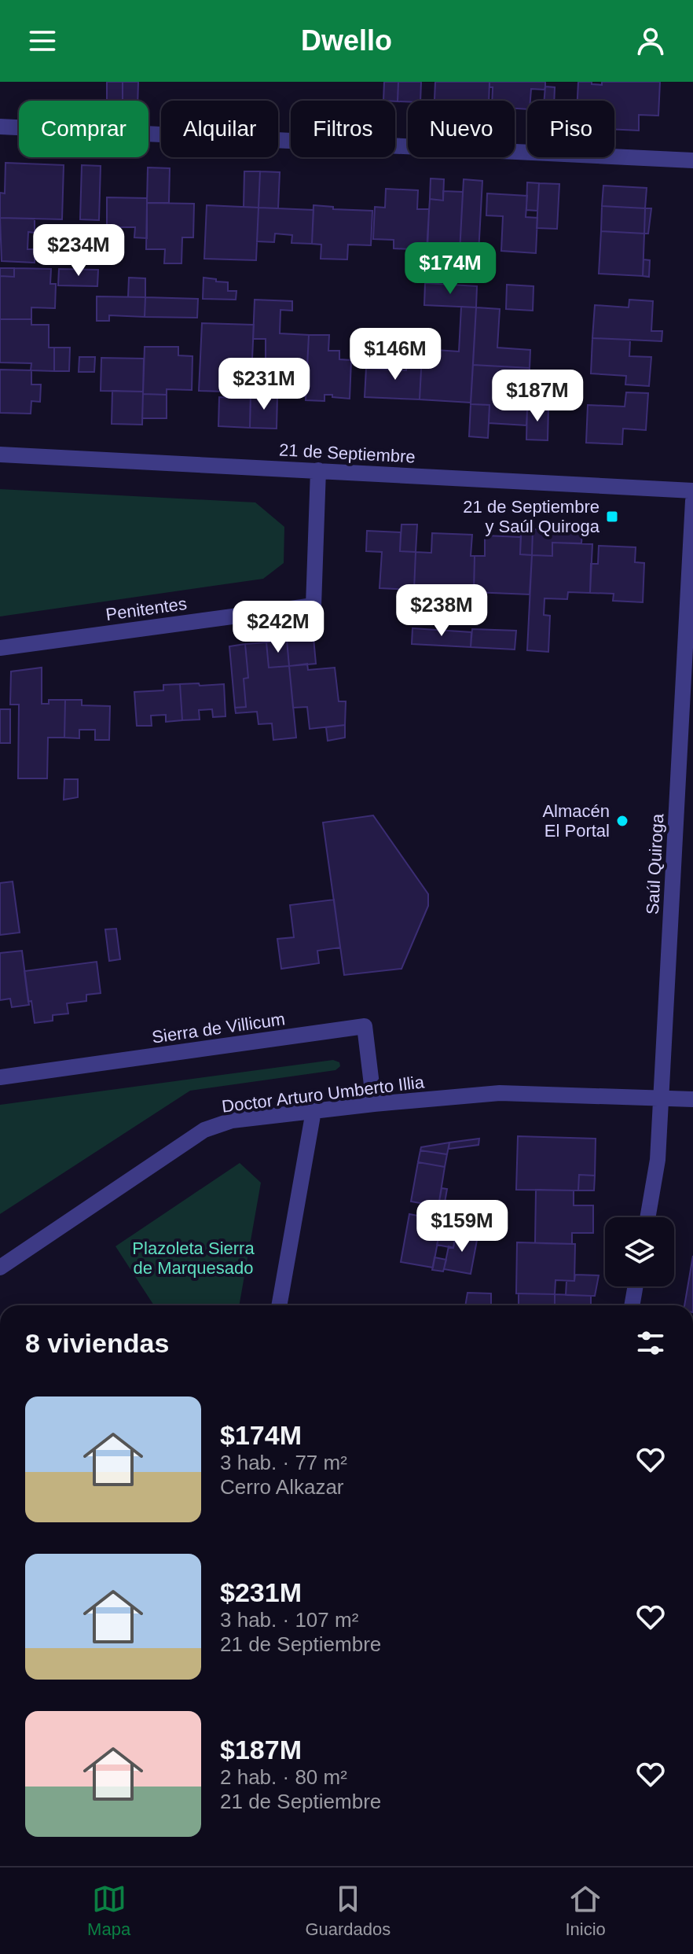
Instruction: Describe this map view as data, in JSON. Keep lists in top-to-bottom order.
{
  "streets": {
    "street": [
      "21 de Septiembre",
      "Penitentes",
      "Saúl Quiroga",
      "Sierra de Villicum",
      "Doctor Arturo Umberto Illia"
    ]
  },
  "crossings": [
    ["21 de Septiembre", "Penitentes"],
    ["Saúl Quiroga", "Doctor Arturo Umberto Illia"],
    ["Sierra de Villicum", "Doctor Arturo Umberto Illia"]
  ],
  "parks": ["Plazoleta Sierra de Marquesado"],
  "places": {
    "transit": ["21 de Septiembre y Saúl Quiroga"],
    "other": ["Almacén El Portal"]
  },
  "page": {
    "header": "Dwello",
    "chip": [
      "Comprar",
      "Alquilar",
      "Filtros",
      "Nuevo",
      "Piso"
    ],
    "price": [
      "$234M",
      "$174M",
      "$146M",
      "$231M",
      "$187M",
      "$238M",
      "$242M",
      "$159M"
    ],
    "heading": "8 viviendas",
    "list": [
      {
        "name": "$174M",
        "note": "3 hab. · 77 m² · Cerro Alkazar"
      },
      {
        "name": "$231M",
        "note": "3 hab. · 107 m² · 21 de Septiembre"
      },
      {
        "name": "$187M",
        "note": "2 hab. · 80 m² · 21 de Septiembre"
      }
    ],
    "tabs": ["Mapa", "Guardados", "Inicio"]
  }
}
